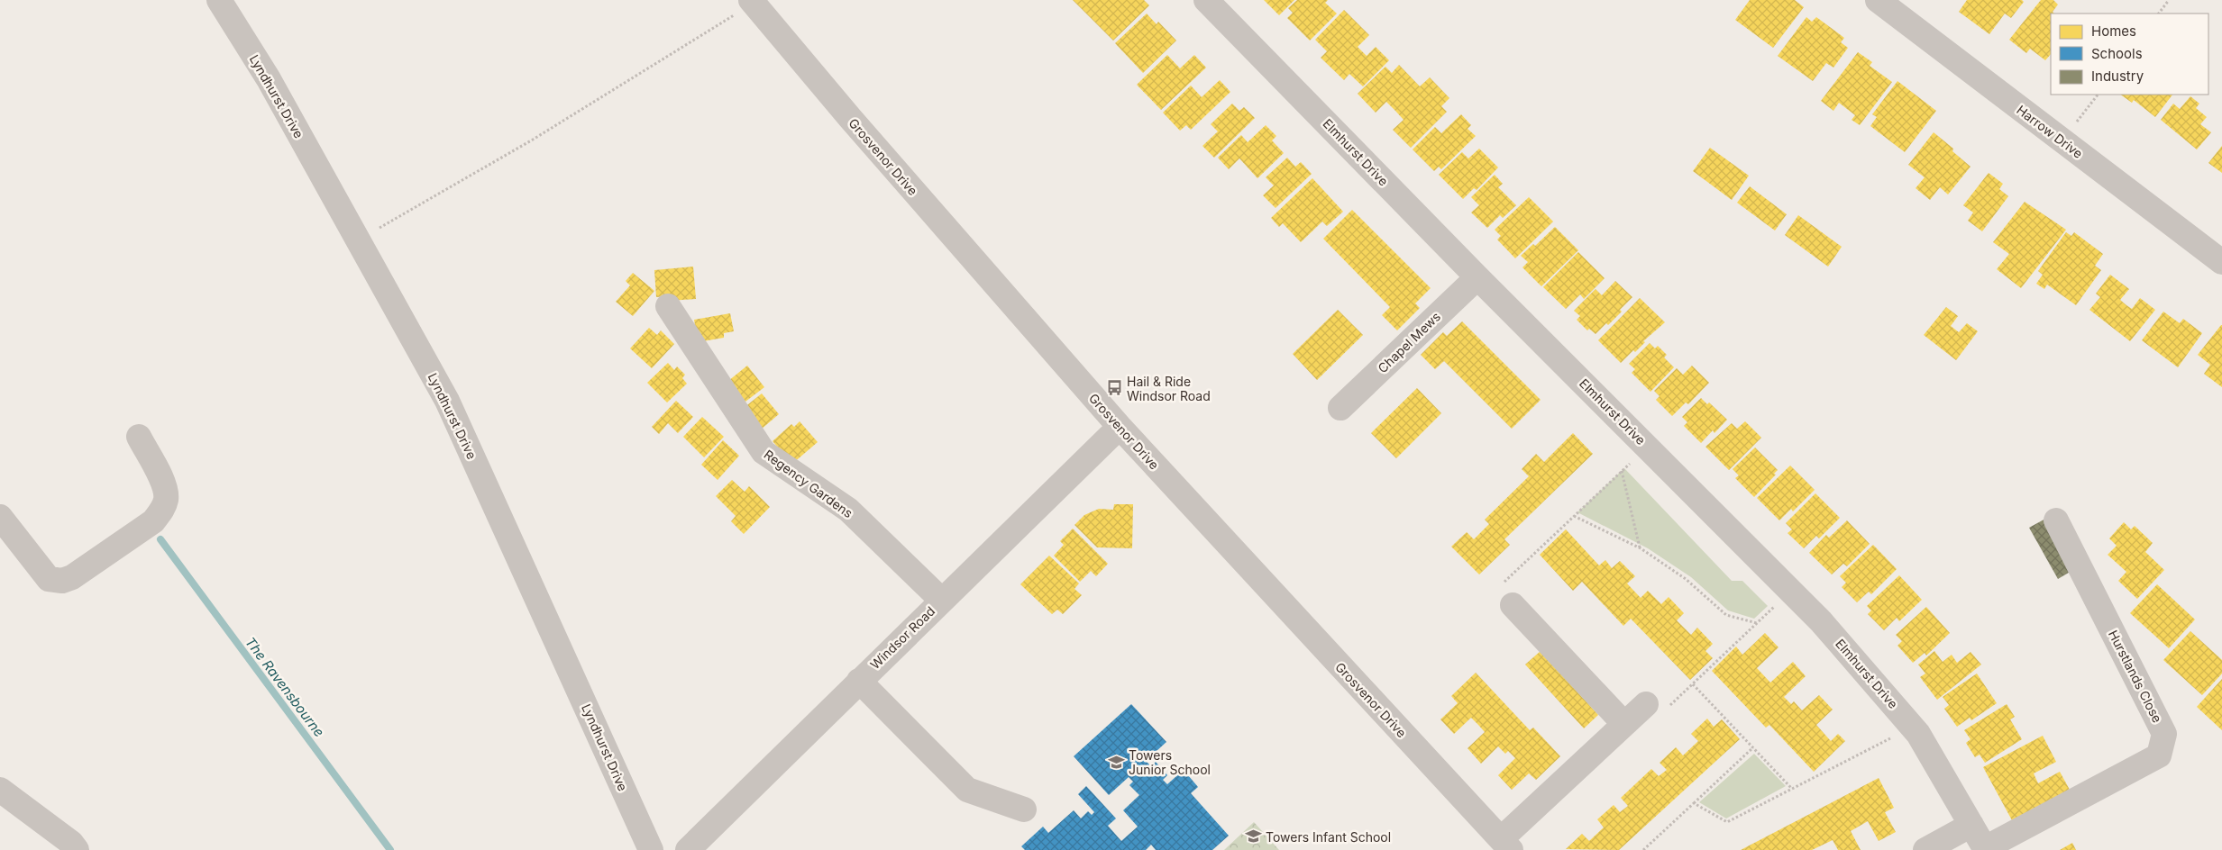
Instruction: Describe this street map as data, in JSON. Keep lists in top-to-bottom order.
{
  "streets": {
    "street": [
      "Lyndhurst Drive",
      "Harrow Drive",
      "Elmhurst Drive",
      "Grosvenor Drive",
      "Chapel Mews",
      "Regency Gardens",
      "Windsor Road",
      "Hurstlands Close"
    ]
  },
  "crossings": [
    ["Elmhurst Drive", "Chapel Mews"],
    ["Elmhurst Drive", "Hurstlands Close"],
    ["Grosvenor Drive", "Windsor Road"],
    ["Regency Gardens", "Windsor Road"]
  ],
  "water": ["The Ravensbourne"],
  "places": {
    "bus stop": ["Hail & Ride Windsor Road"],
    "school or university": ["Towers Junior School", "Towers Infant School"]
  },
  "legend": ["Homes", "Schools", "Industry"]
}
